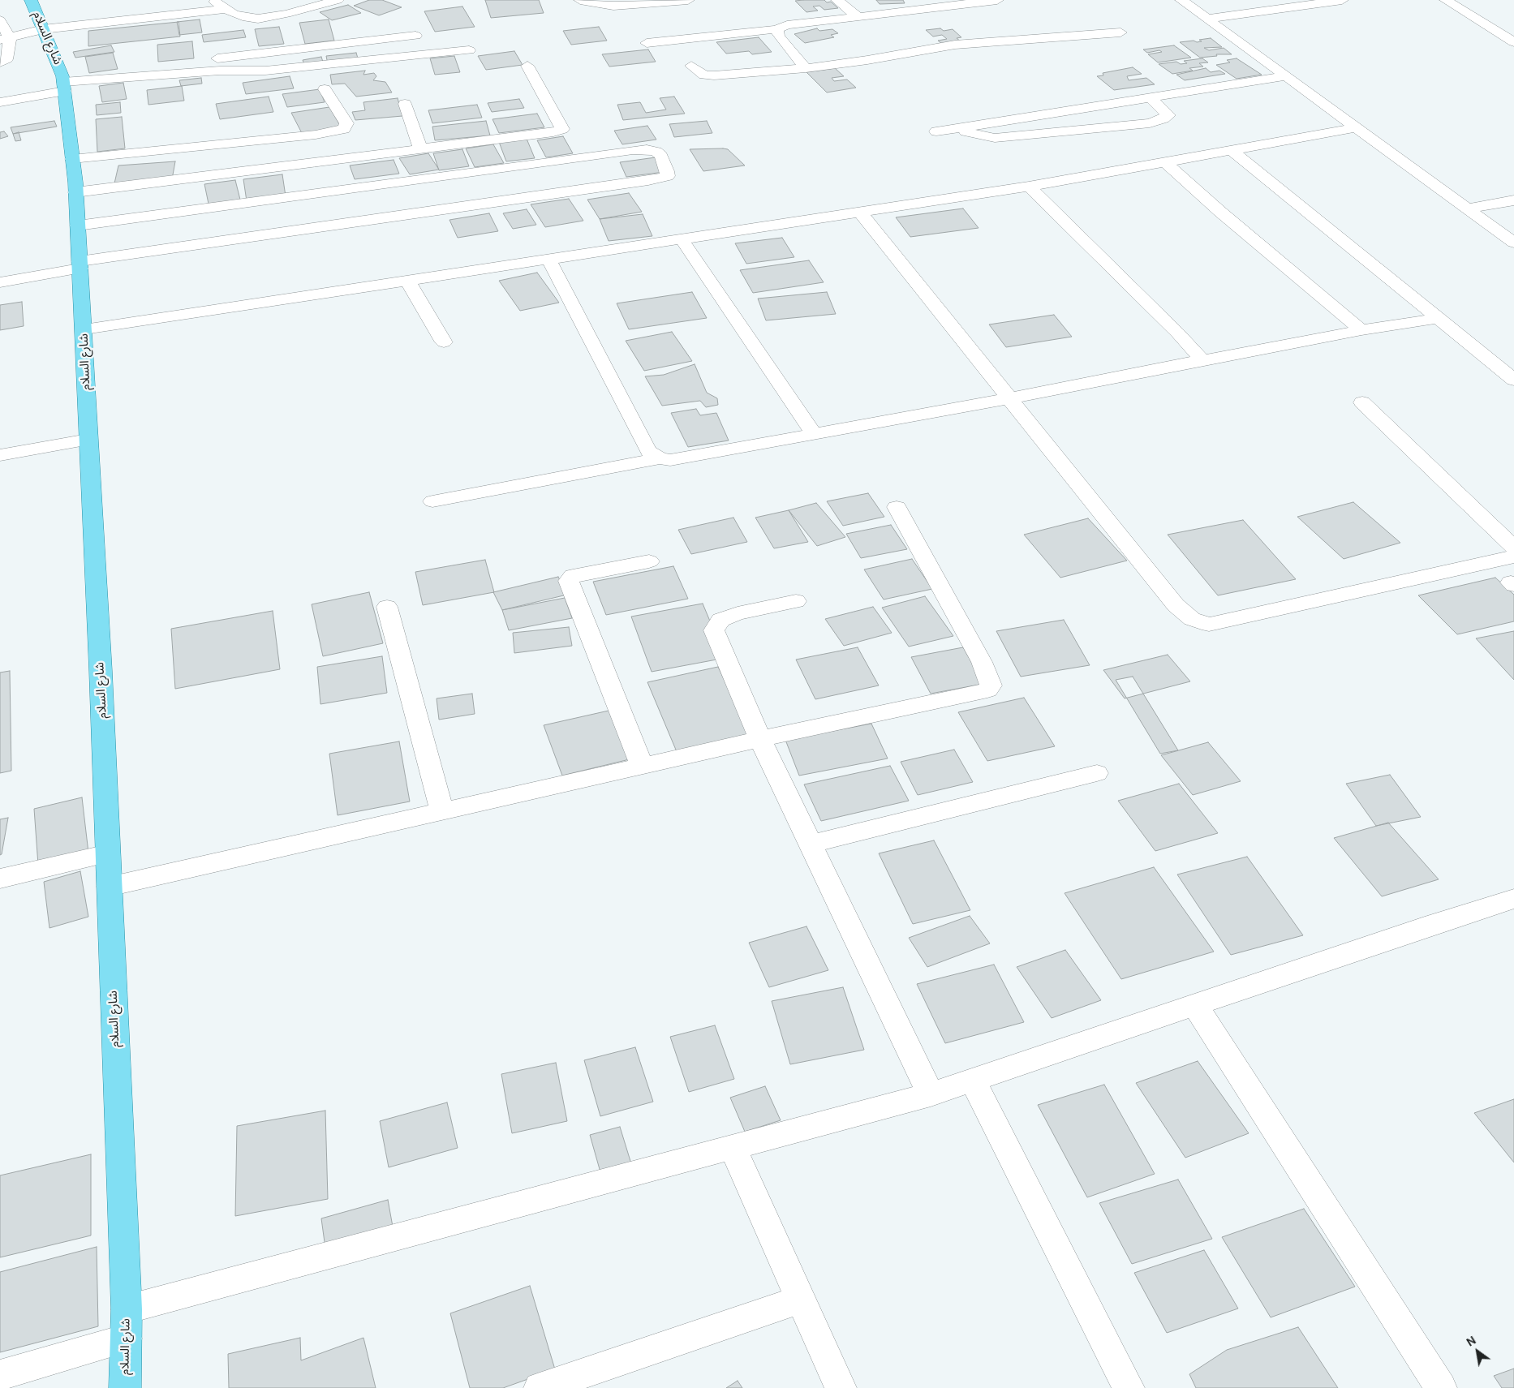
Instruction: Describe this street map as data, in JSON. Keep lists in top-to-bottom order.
{
  "streets": {
    "main road": ["شارع السلام"]
  },
  "north": "top left"
}
